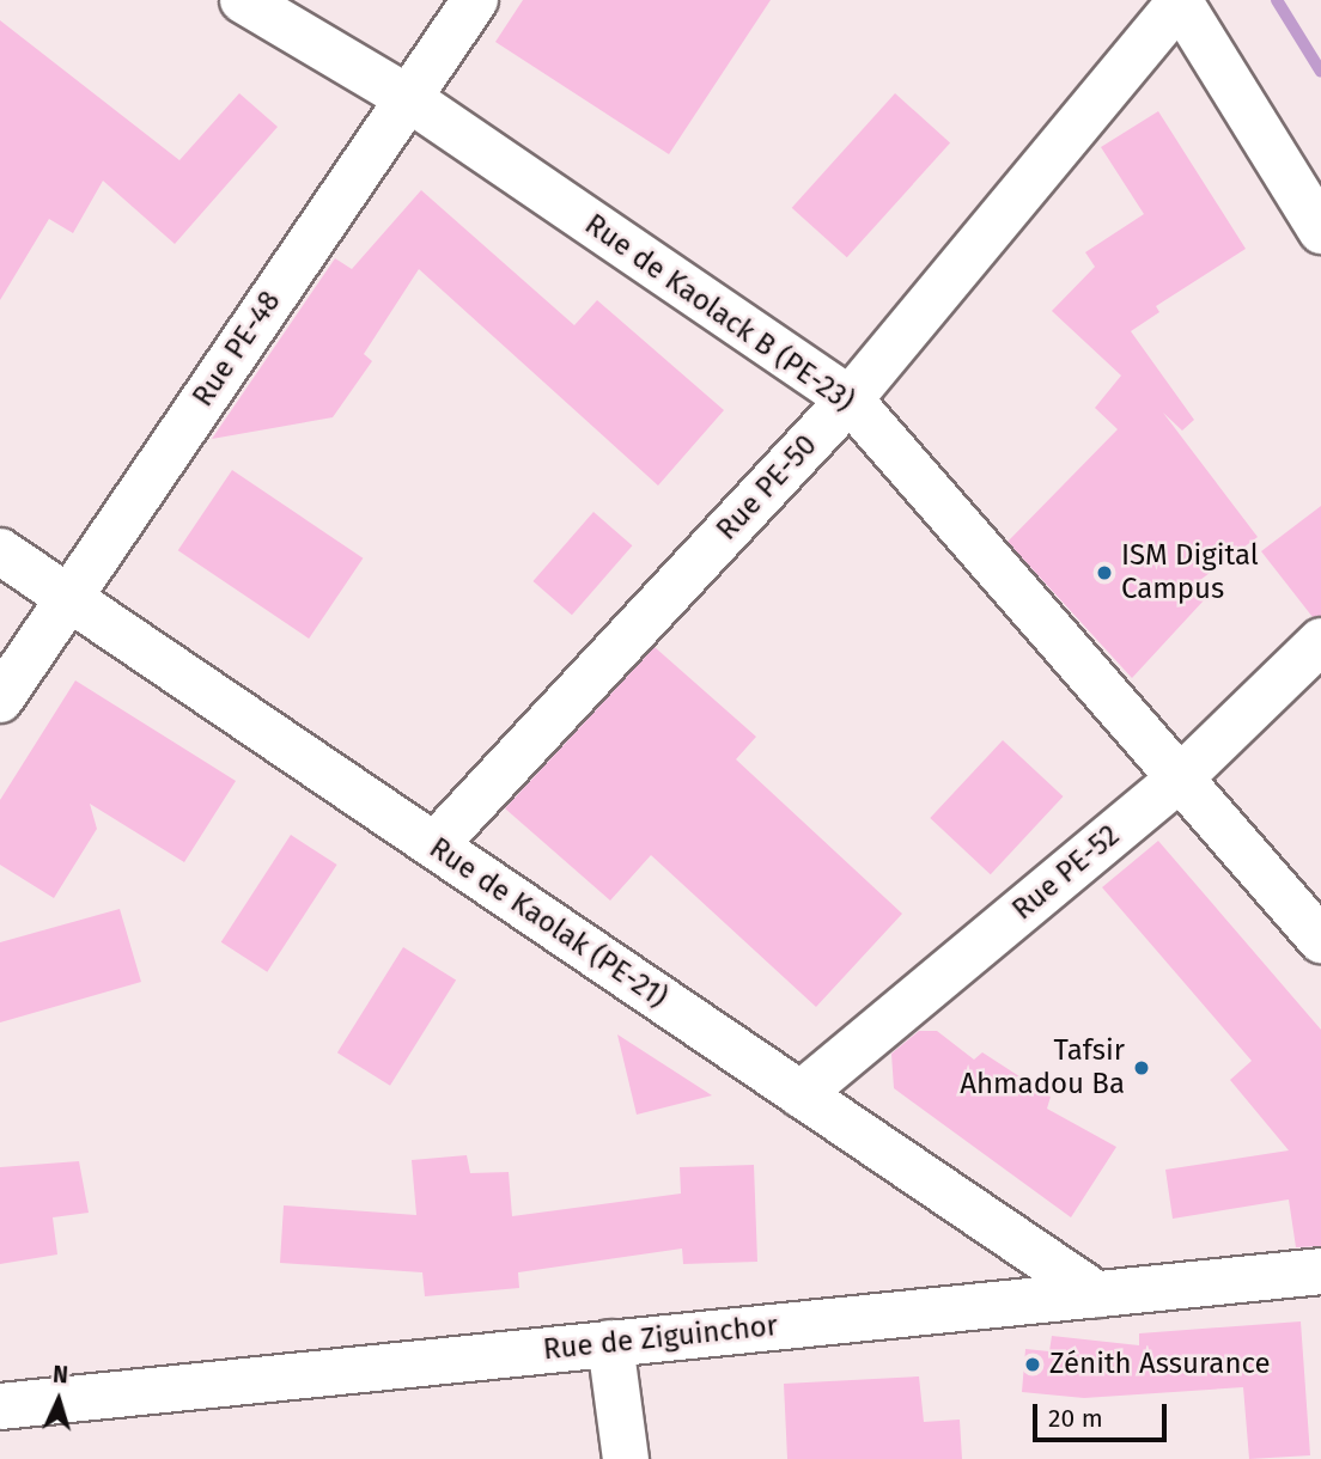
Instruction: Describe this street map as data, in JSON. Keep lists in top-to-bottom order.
{
  "streets": {
    "street": [
      "Rue de Kaolack B (PE-23)",
      "Rue PE-48",
      "Rue PE-50",
      "Rue PE-52",
      "Rue de Kaolak (PE-21)",
      "Rue de Ziguinchor"
    ]
  },
  "crossings": [
    ["Rue de Kaolack B (PE-23)", "Rue PE-48"],
    ["Rue de Kaolack B (PE-23)", "Rue PE-50"],
    ["Rue de Kaolack B (PE-23)", "Rue PE-52"],
    ["Rue PE-48", "Rue de Kaolak (PE-21)"],
    ["Rue PE-50", "Rue de Kaolak (PE-21)"],
    ["Rue PE-52", "Rue de Kaolak (PE-21)"],
    ["Rue de Kaolak (PE-21)", "Rue de Ziguinchor"]
  ],
  "places": ["ISM Digital Campus", "Tafsir Ahmadou Ba", "Zénith Assurance"],
  "scale_bar": "20 m",
  "north": "top"
}
